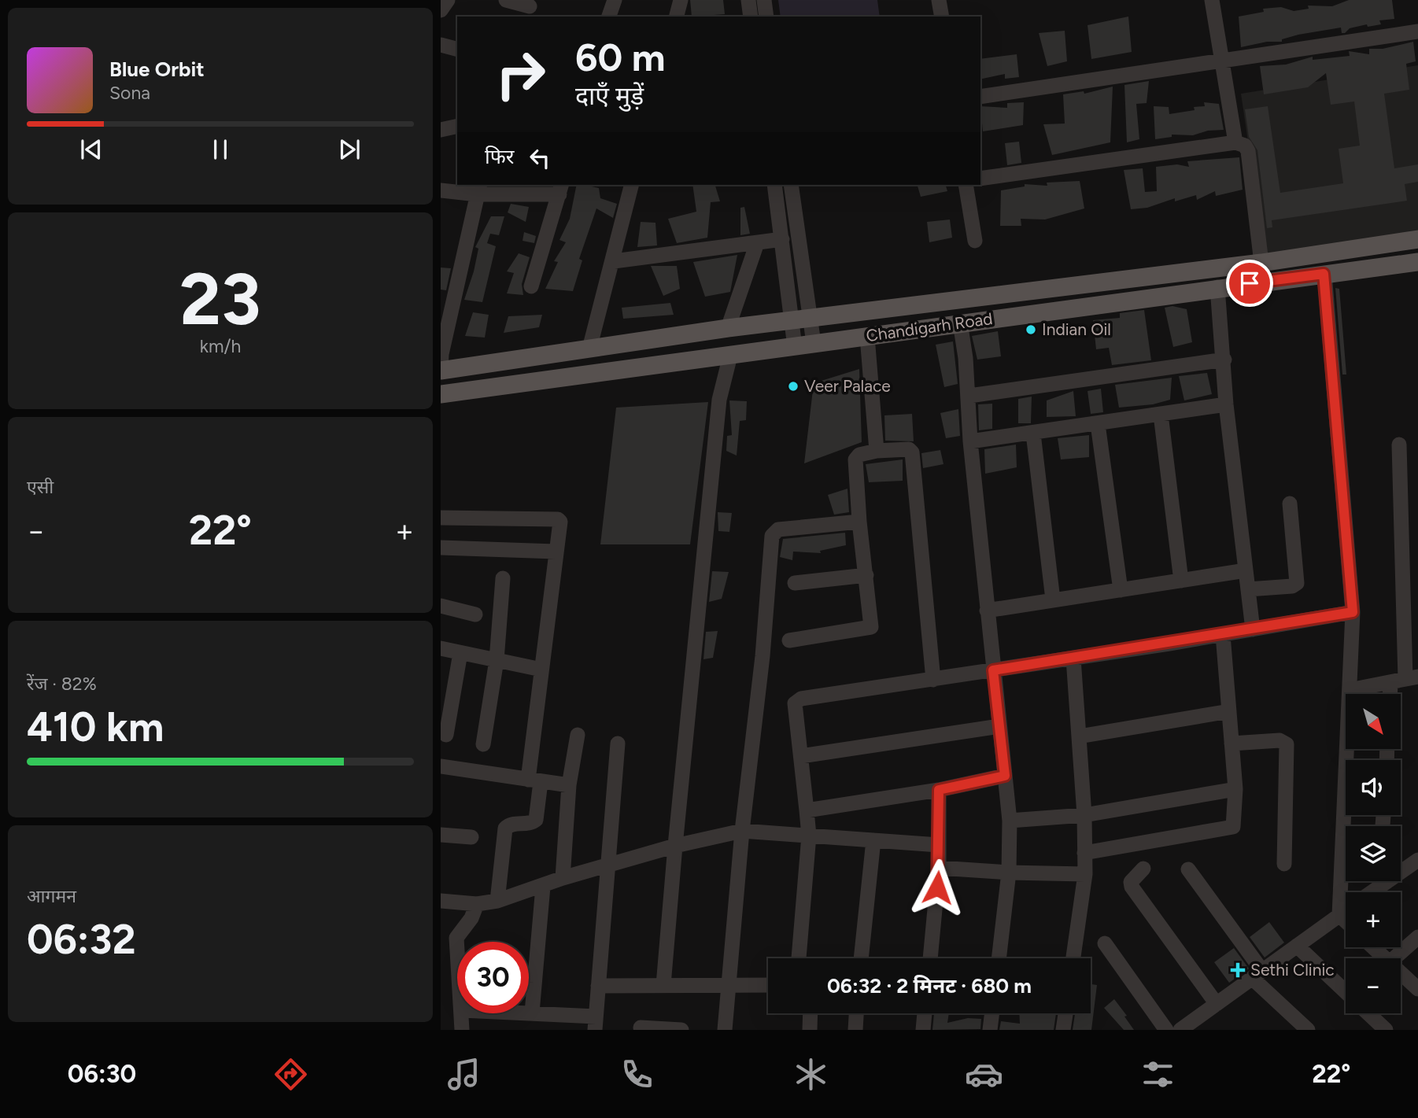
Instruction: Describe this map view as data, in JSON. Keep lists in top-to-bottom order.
{
  "streets": {
    "main road": ["Chandigarh Road"]
  },
  "places": {
    "other": ["Indian Oil", "Veer Palace"],
    "health": ["Sethi Clinic"]
  },
  "north": "bottom right",
  "page": {
    "turn": ["60 m", "दाएँ मुड़ें"],
    "song": ["Blue Orbit", "Sona"],
    "then": "फिर",
    "tile": [
      ["23", "km/h"],
      "एसी",
      ["रेंज · 82%", "410 km"],
      ["आगमन", "06:32"]
    ],
    "heat": ["−", "22°", "+"],
    "map_buttons": ["+", "−"],
    "limit": "30",
    "trip": "06:32 · 2 मिनट · 680 m",
    "tabs": ["06:30", "22°"]
  }
}
